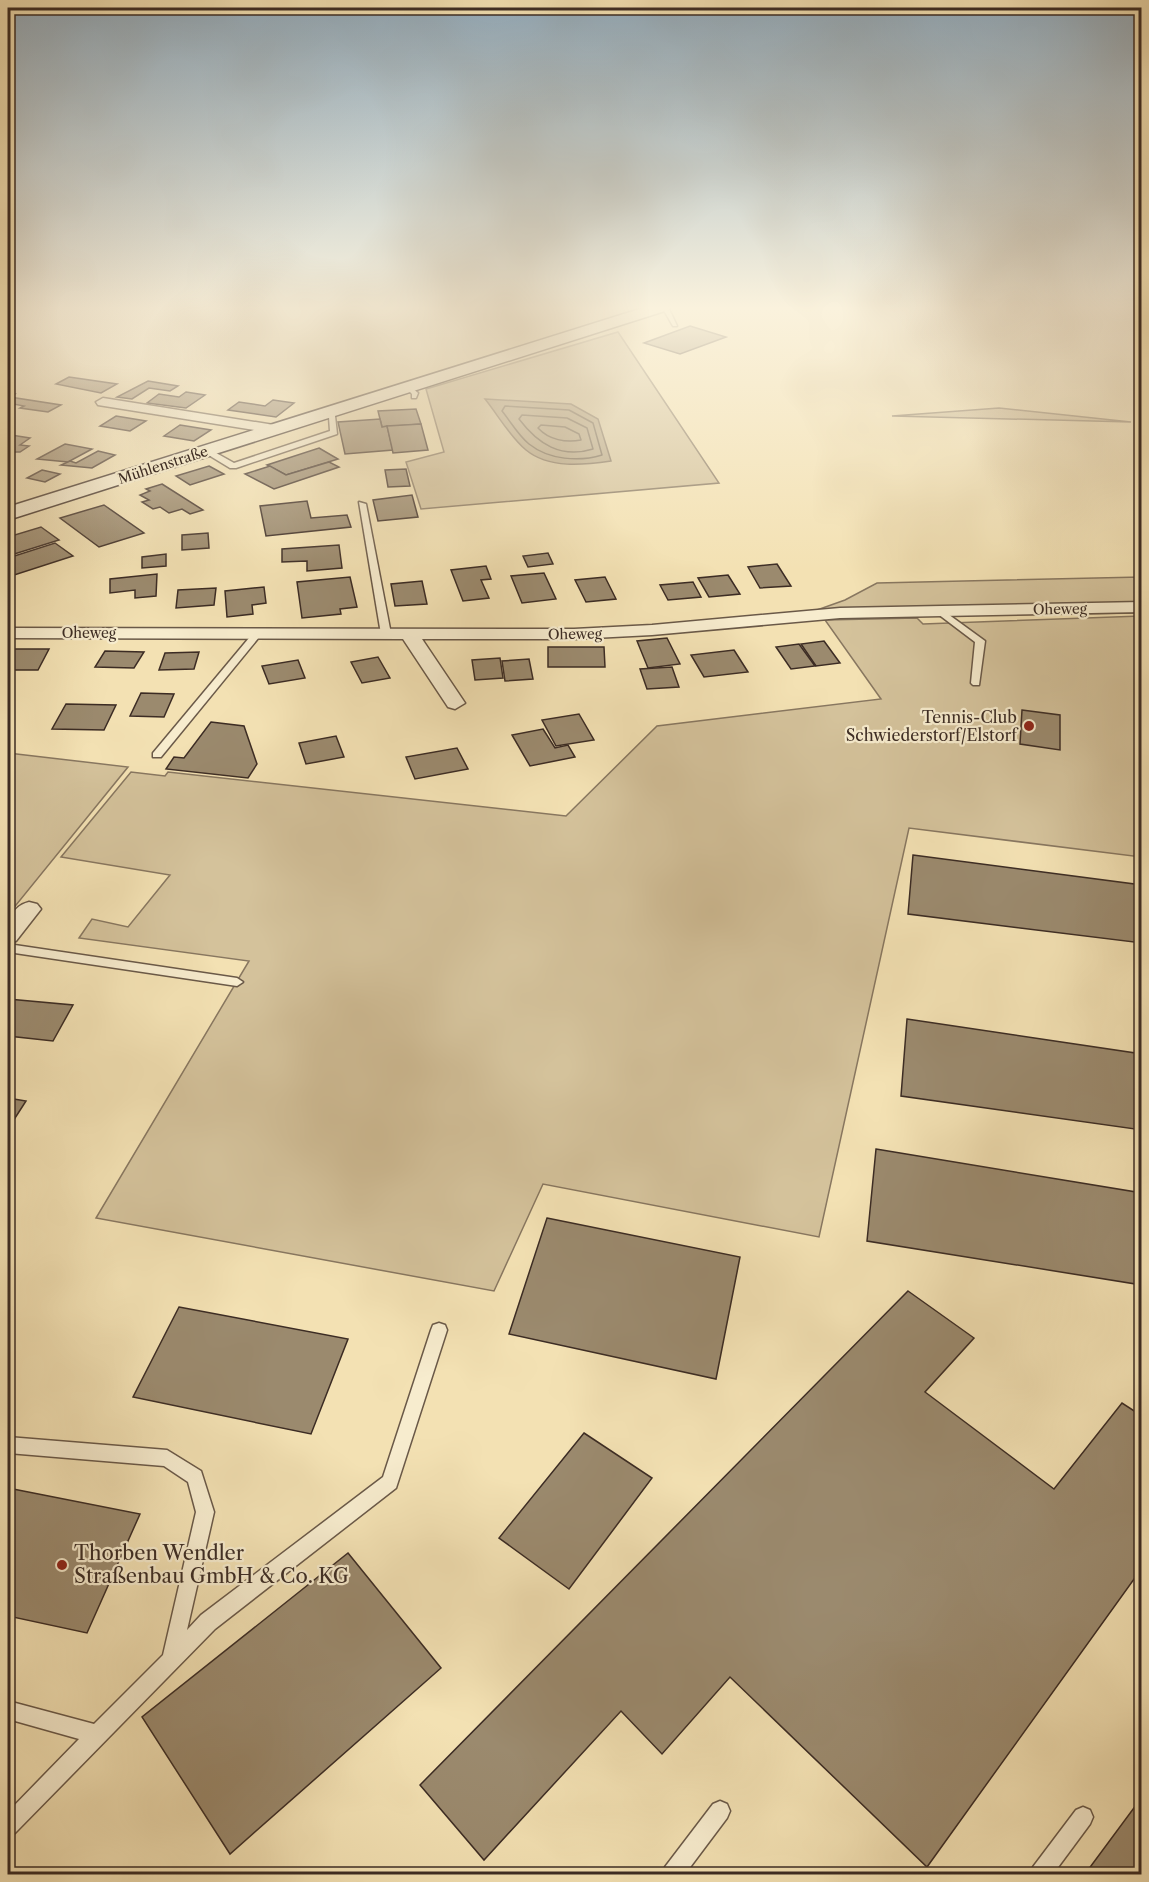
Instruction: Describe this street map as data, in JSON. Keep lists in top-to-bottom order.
{
  "streets": {
    "main road": ["Mühlenstraße"],
    "street": ["Oheweg"]
  },
  "places": ["Tennis-Club Schwiederstorf/Elstorf", "Thorben Wendler Straßenbau GmbH & Co. KG"]
}
